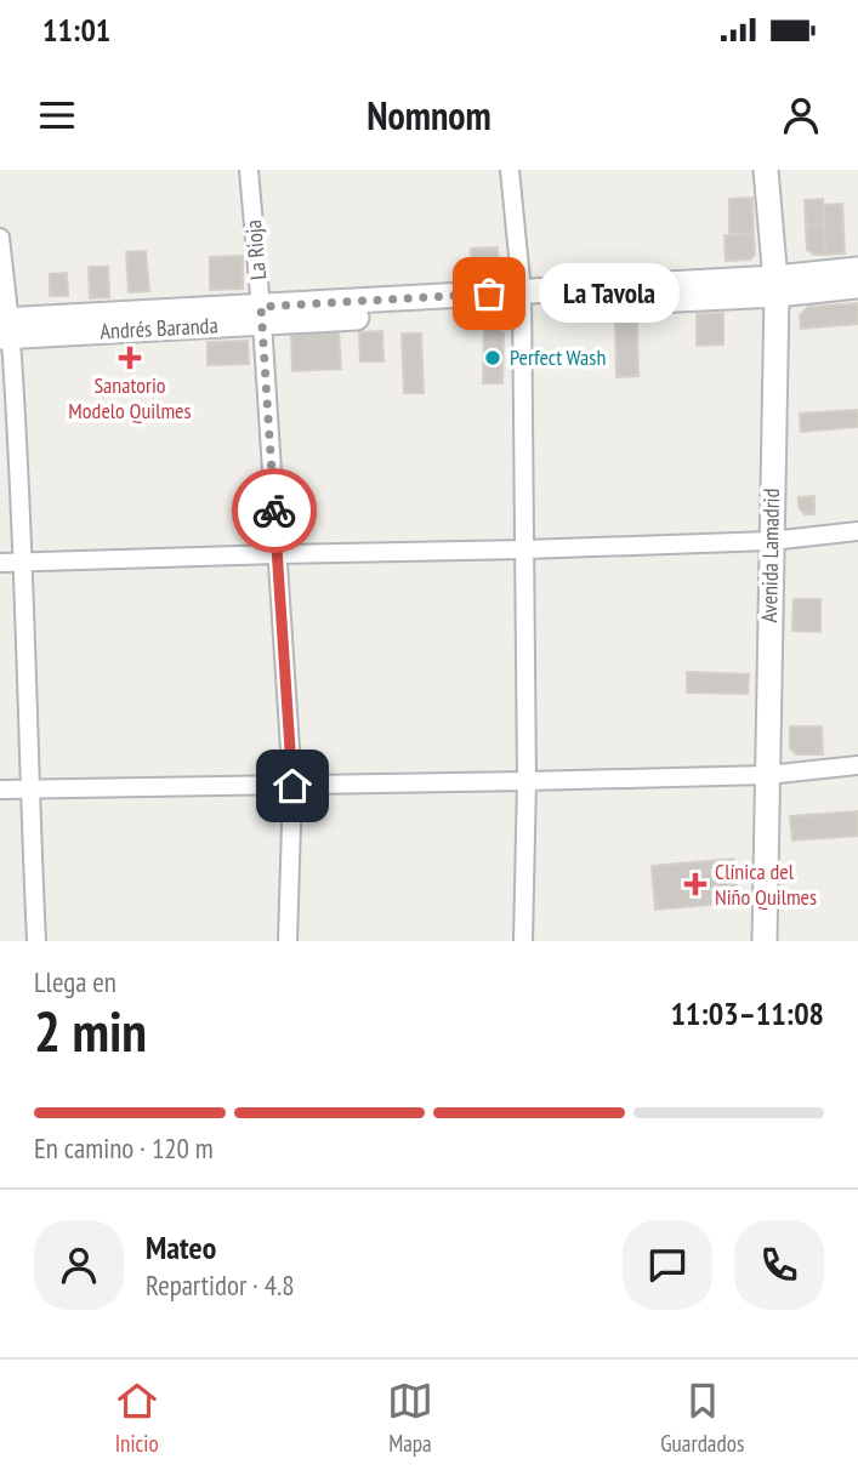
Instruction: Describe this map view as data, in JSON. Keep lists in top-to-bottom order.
{
  "streets": {
    "main road": ["Andrés Baranda", "Avenida Lamadrid"],
    "street": ["La Rioja"]
  },
  "crossings": [
    ["La Rioja", "Andrés Baranda"],
    ["Andrés Baranda", "Avenida Lamadrid"]
  ],
  "places": {
    "other": ["La Tavola", "Perfect Wash"],
    "health": ["Sanatorio Modelo Quilmes", "Clínica del Niño Quilmes"]
  },
  "page": {
    "status": "11:01",
    "header": "Nomnom",
    "bubble": "La Tavola",
    "heading": ["2 min", "Llega en", "11:03–11:08"],
    "panel": ["Mateo", "Repartidor · 4.8"],
    "bar": "En camino · 120 m",
    "tabs": ["Inicio", "Mapa", "Guardados"]
  }
}
